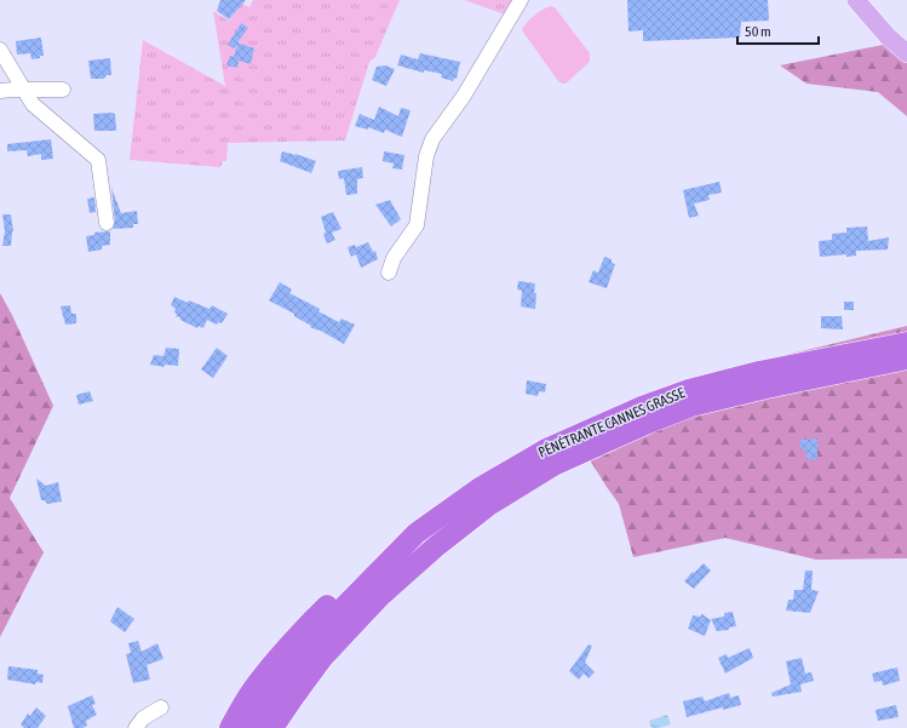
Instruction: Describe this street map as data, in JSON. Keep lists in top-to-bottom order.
{
  "streets": {
    "highway": ["PÉNÉTRANTE CANNES GRASSE"]
  },
  "scale_bar": "50 m"
}
